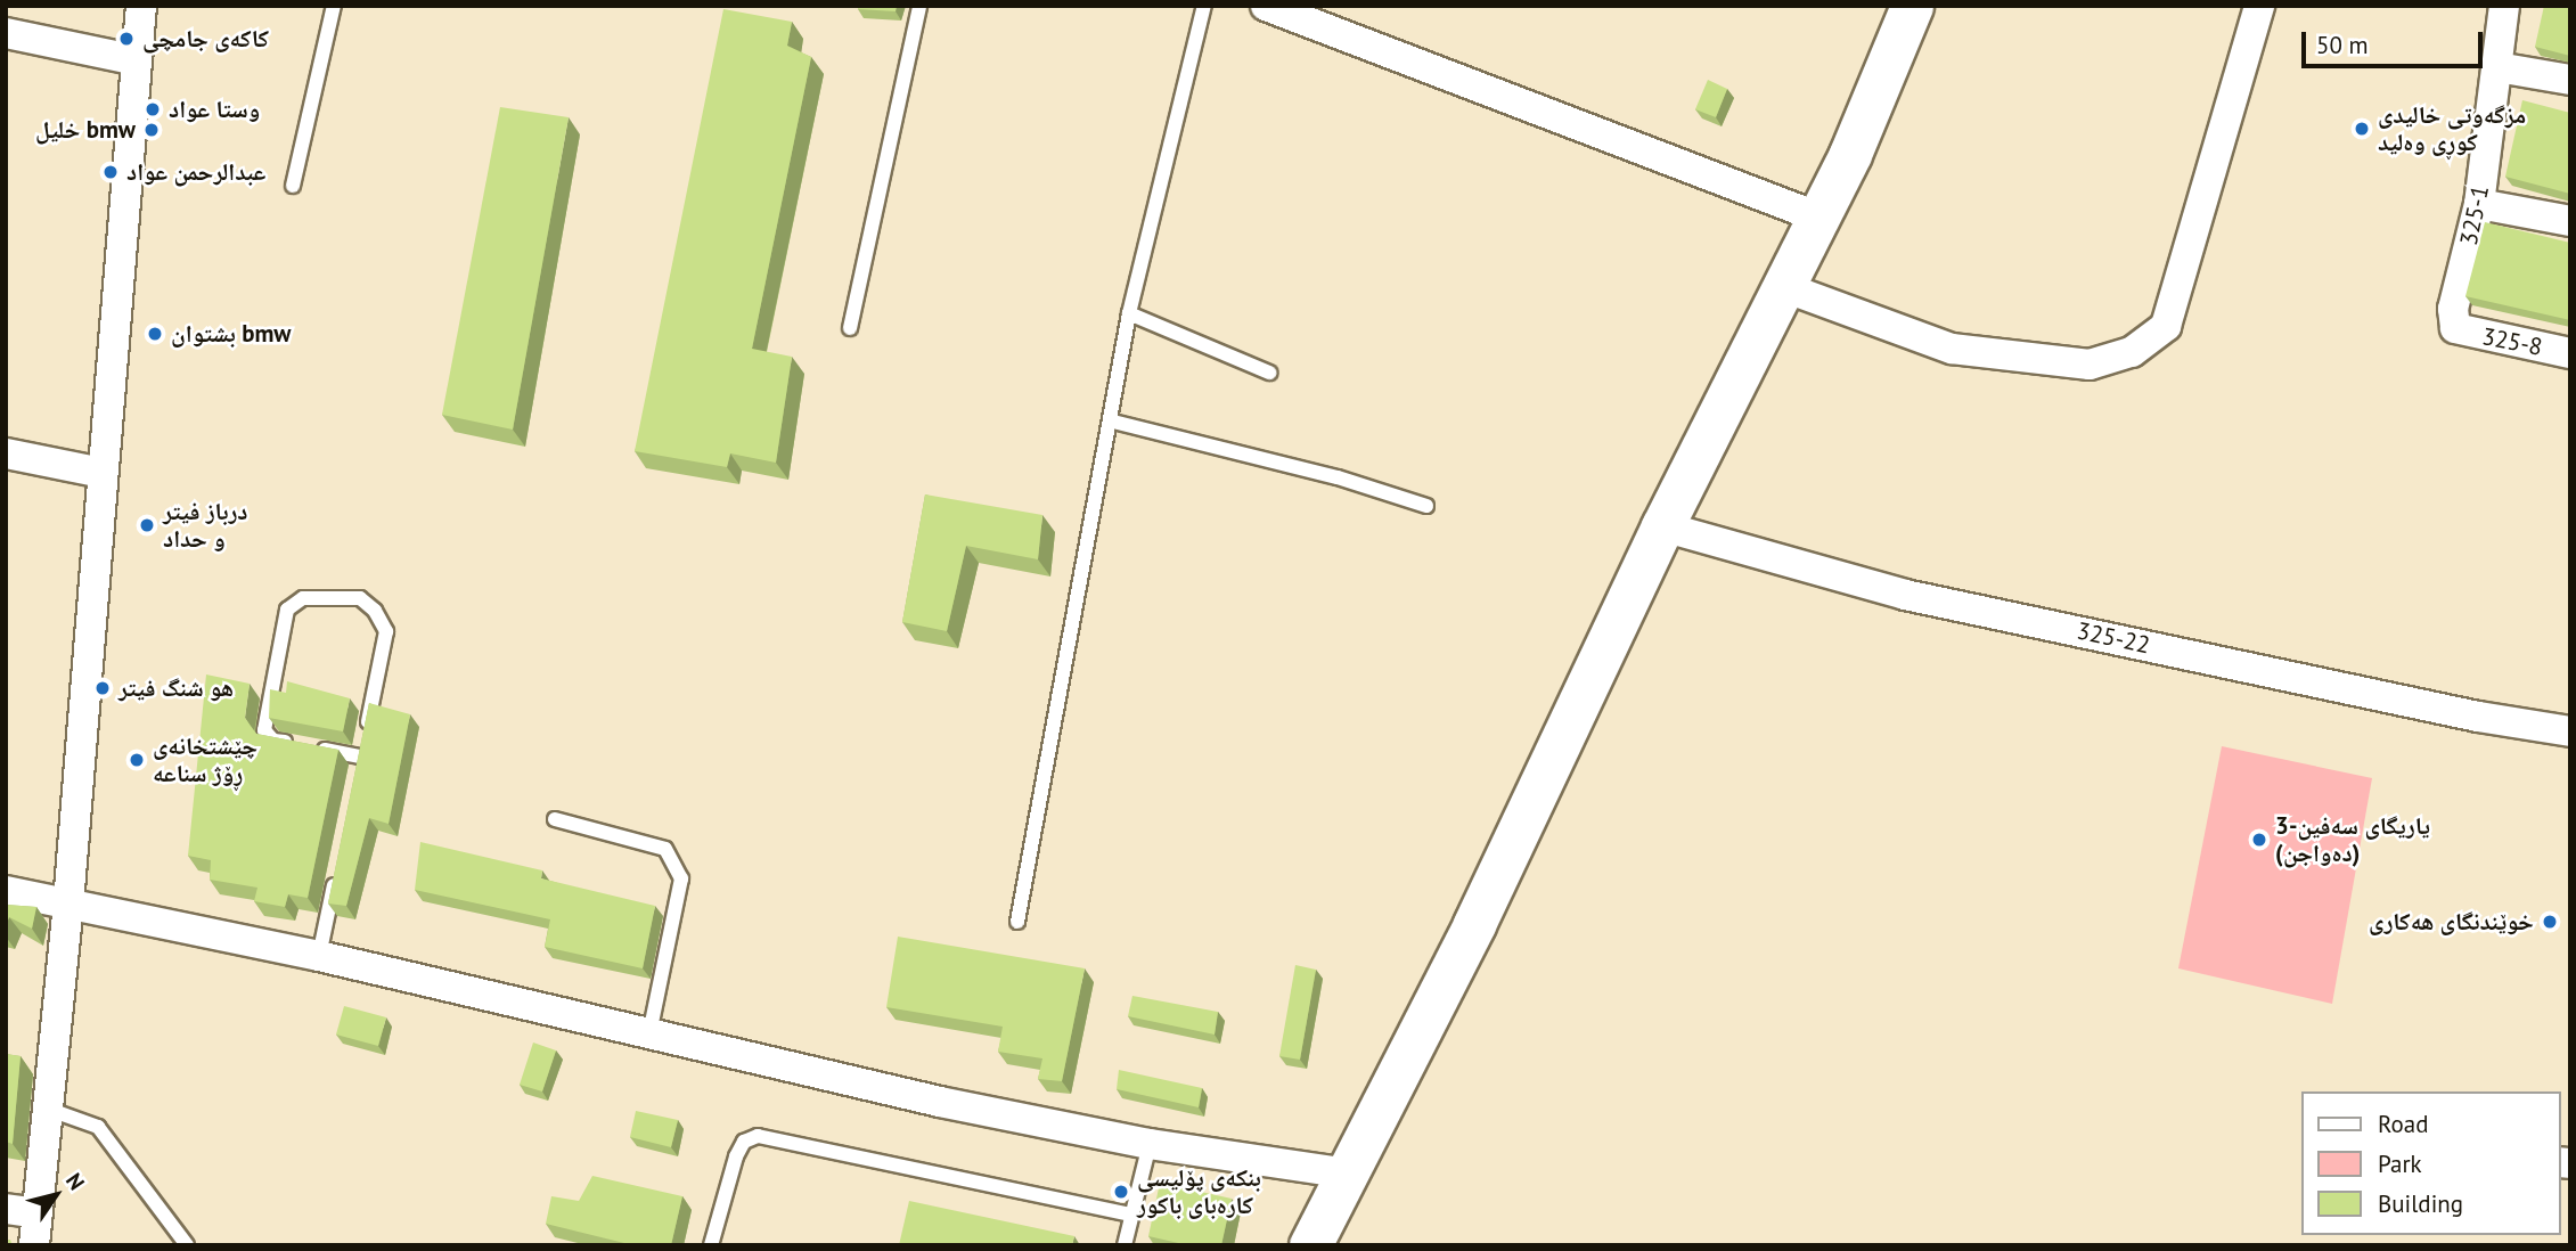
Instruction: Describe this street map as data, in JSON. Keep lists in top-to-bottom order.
{
  "streets": {
    "street": ["325-1", "325-8", "325-22"]
  },
  "crossings": [
    ["325-1", "325-8"]
  ],
  "places": [
    "کاکەی جامچی",
    "وستا عواد",
    "مزگەوتی خالیدی کوڕی وەلید",
    "خليل bmw",
    "عبدالرحمن عواد",
    "بشتوان bmw",
    "درباز فیتر و حداد",
    "هو شنگ فيتر",
    "چێشتخانەی ڕۆژ سناعه",
    "یاریگای سەفین-3 (دەواجن)",
    "خوێندنگای هەکاری",
    "بنکەی پۆلیسی کارەبای باکور"
  ],
  "legend": ["Road", "Park", "Building"],
  "scale_bar": "50 m",
  "north": "top right"
}
